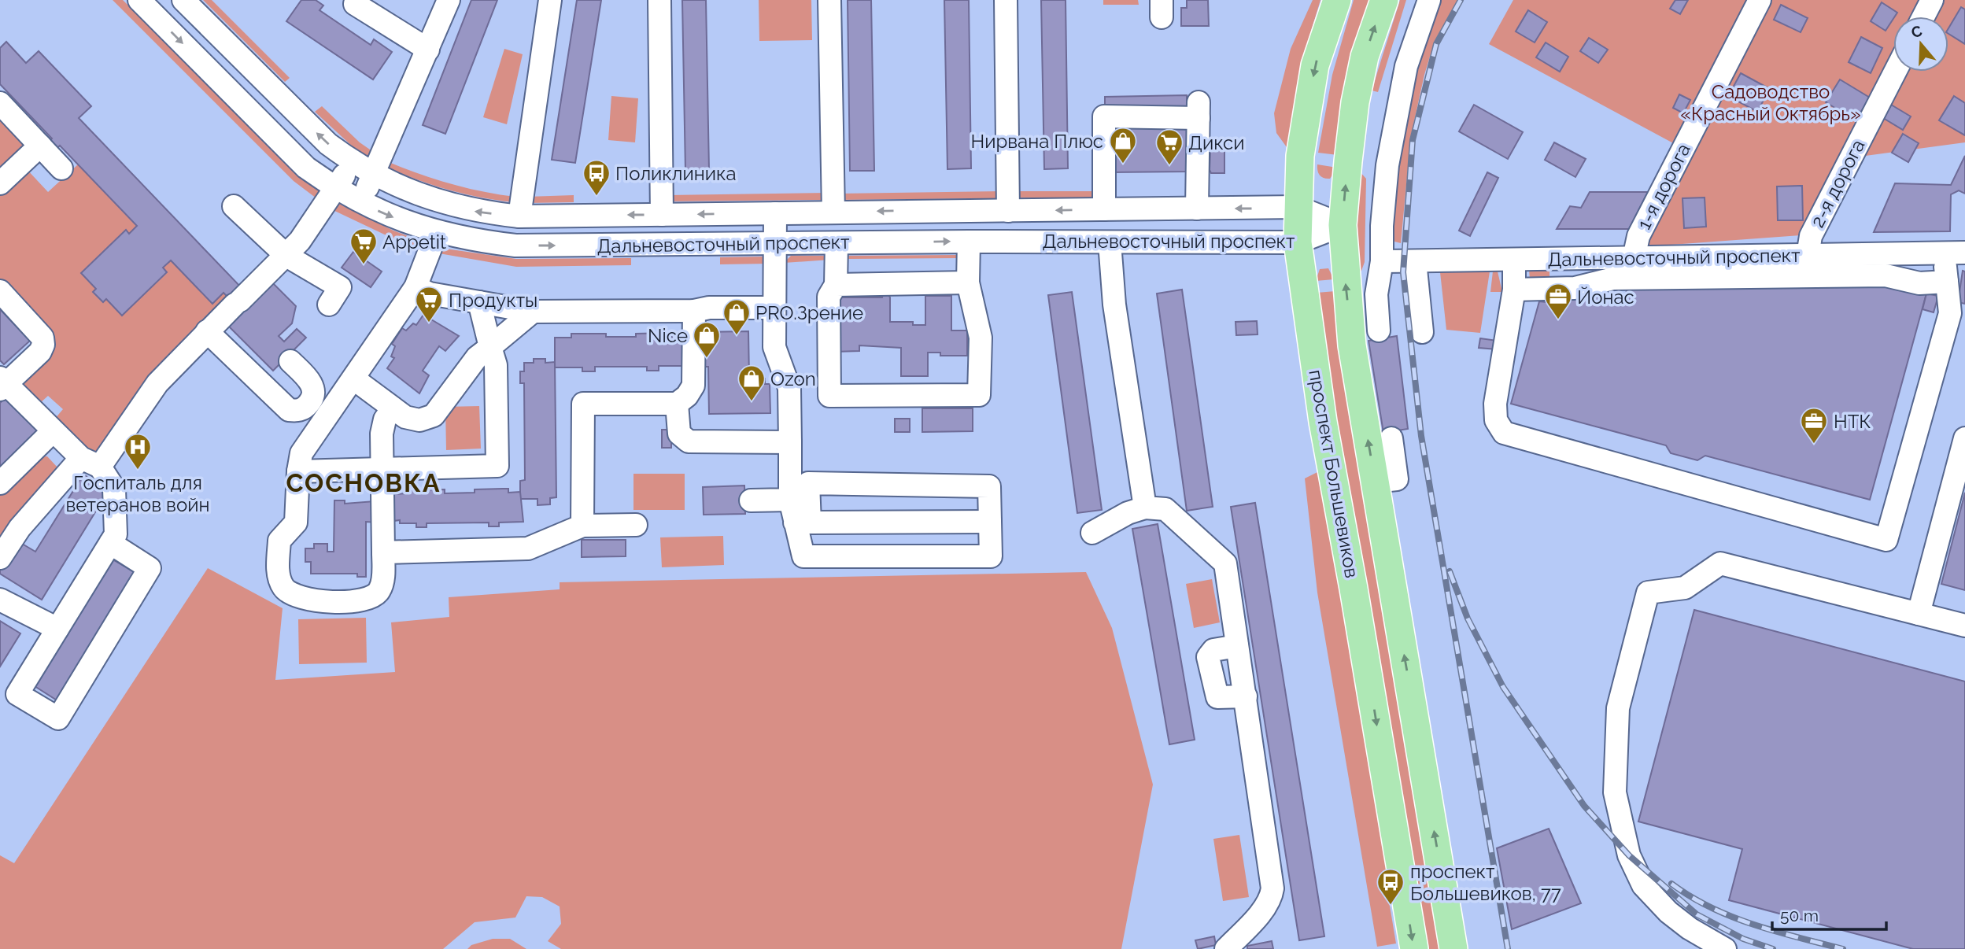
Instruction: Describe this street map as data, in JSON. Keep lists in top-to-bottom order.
{
  "streets": {
    "main road": ["проспект Большевиков"],
    "street": ["2-я дорога", "1-я дорога", "Дальневосточный проспект"]
  },
  "crossings": [
    ["2-я дорога", "Дальневосточный проспект"],
    ["1-я дорога", "Дальневосточный проспект"],
    ["Дальневосточный проспект", "проспект Большевиков"]
  ],
  "districts": ["СОСНОВКА"],
  "parks": ["Садоводство «Красный Октябрь»"],
  "places": {
    "shop": [
      "Нирвана Плюс",
      "PRO.Зрение",
      "Nice",
      "Ozon"
    ],
    "supermarket": ["Дикси", "Appetit", "Продукты"],
    "bus stop": ["Поликлиника", "проспект Большевиков, 77"],
    "office": ["Йонас", "НТК"],
    "hospital": ["Госпиталь для ветеранов войн"]
  },
  "scale_bar": "50 m",
  "north": "top"
}
